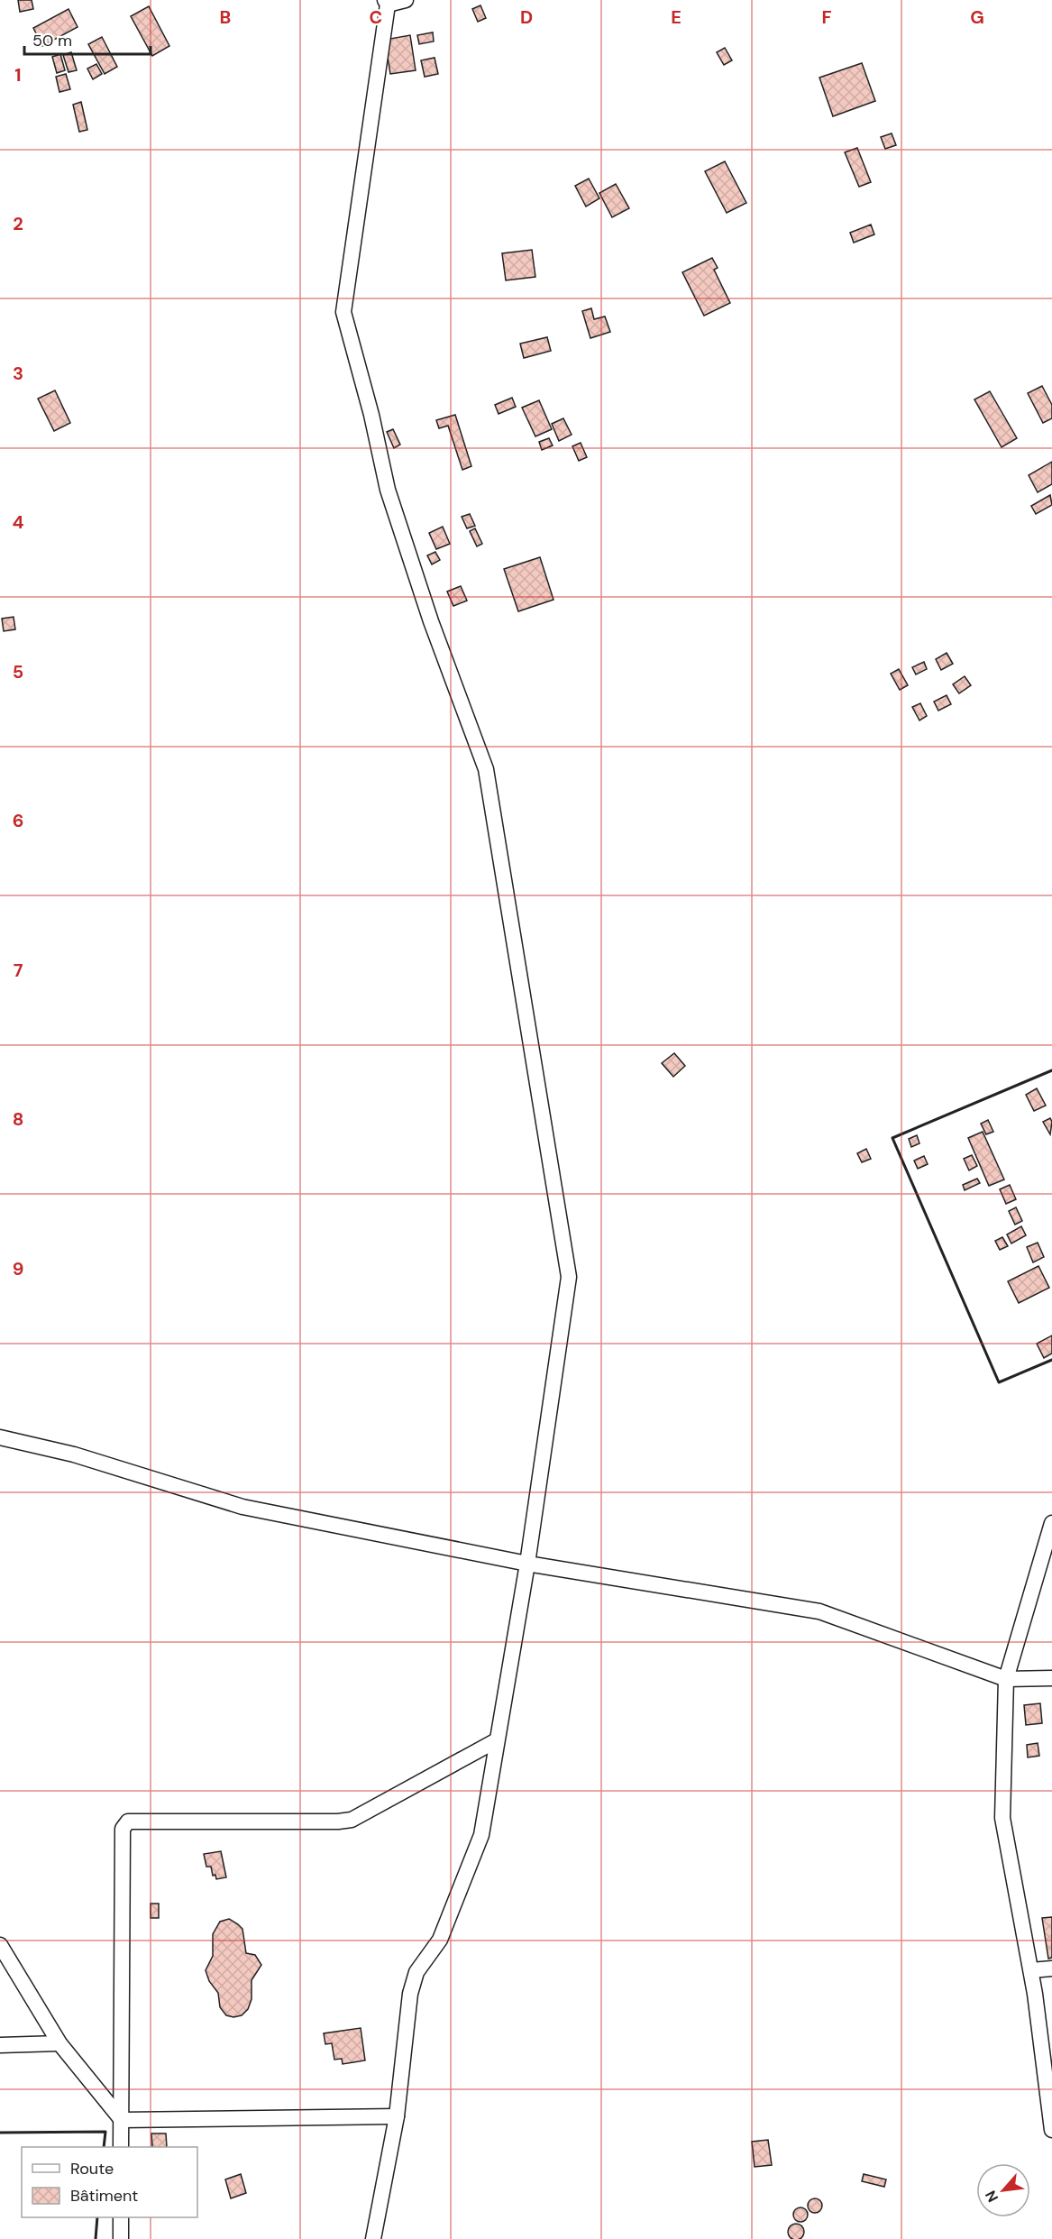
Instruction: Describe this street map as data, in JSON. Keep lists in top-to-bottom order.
{
  "legend": ["Route", "Bâtiment"],
  "scale_bar": "50 m",
  "north": "bottom left",
  "grid": {
    "columns": [
      "B",
      "C",
      "D",
      "E",
      "F",
      "G"
    ],
    "rows": [
      "1",
      "2",
      "3",
      "4",
      "5",
      "6",
      "7",
      "8",
      "9"
    ]
  }
}
